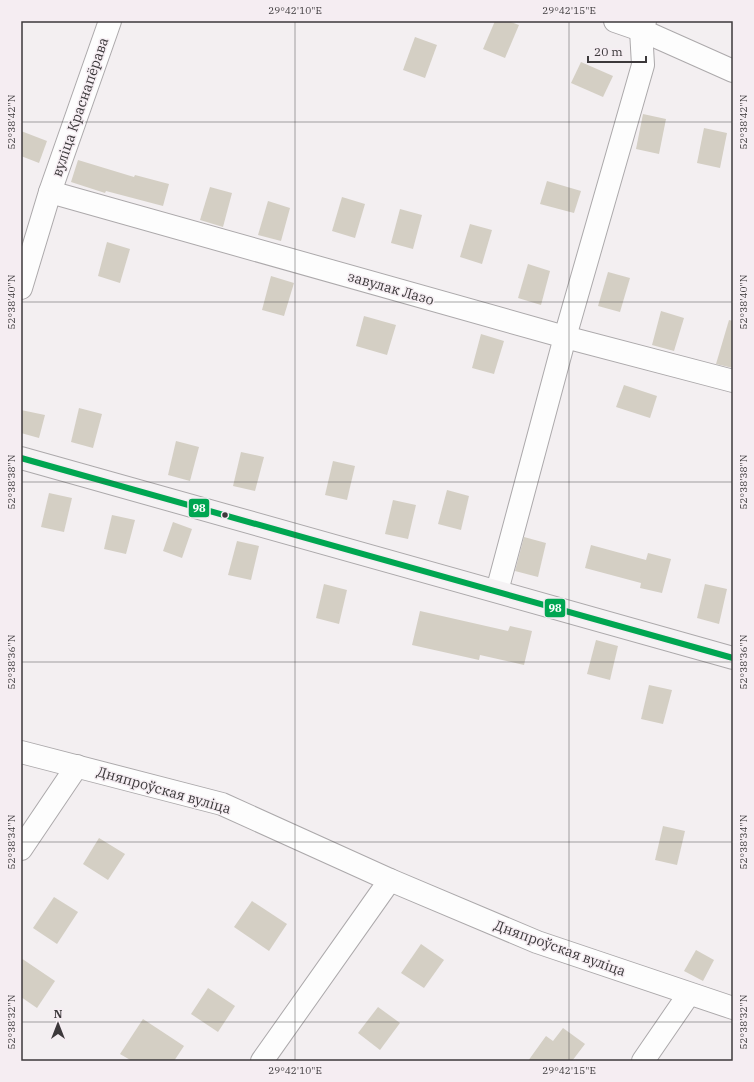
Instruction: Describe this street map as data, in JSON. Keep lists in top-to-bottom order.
{
  "streets": {
    "street": ["вуліца Краснапёрава", "завулак Лазо", "Дняпроўская вуліца"]
  },
  "crossings": [
    ["вуліца Краснапёрава", "завулак Лазо"]
  ],
  "lines": ["transit line 98"],
  "scale_bar": "20 m",
  "north": "top",
  "coordinates": [
    "29°42'10\"E",
    "29°42'15\"E",
    "52°38'42\"N",
    "52°38'40\"N",
    "52°38'38\"N",
    "52°38'36\"N",
    "52°38'34\"N",
    "52°38'32\"N"
  ]
}
